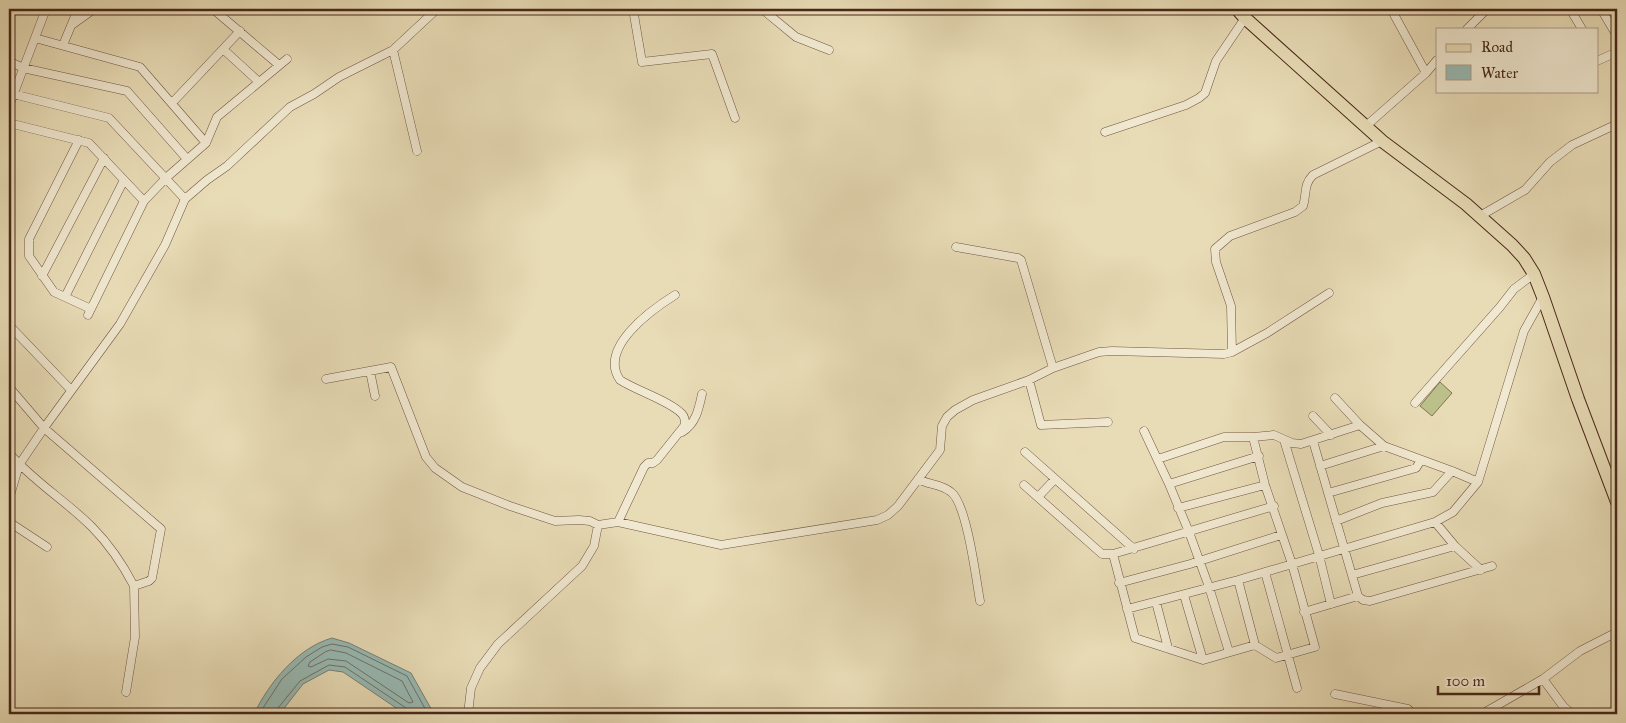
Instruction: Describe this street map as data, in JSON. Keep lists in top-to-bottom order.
{
  "legend": ["Road", "Water"],
  "scale_bar": "100 m"
}
